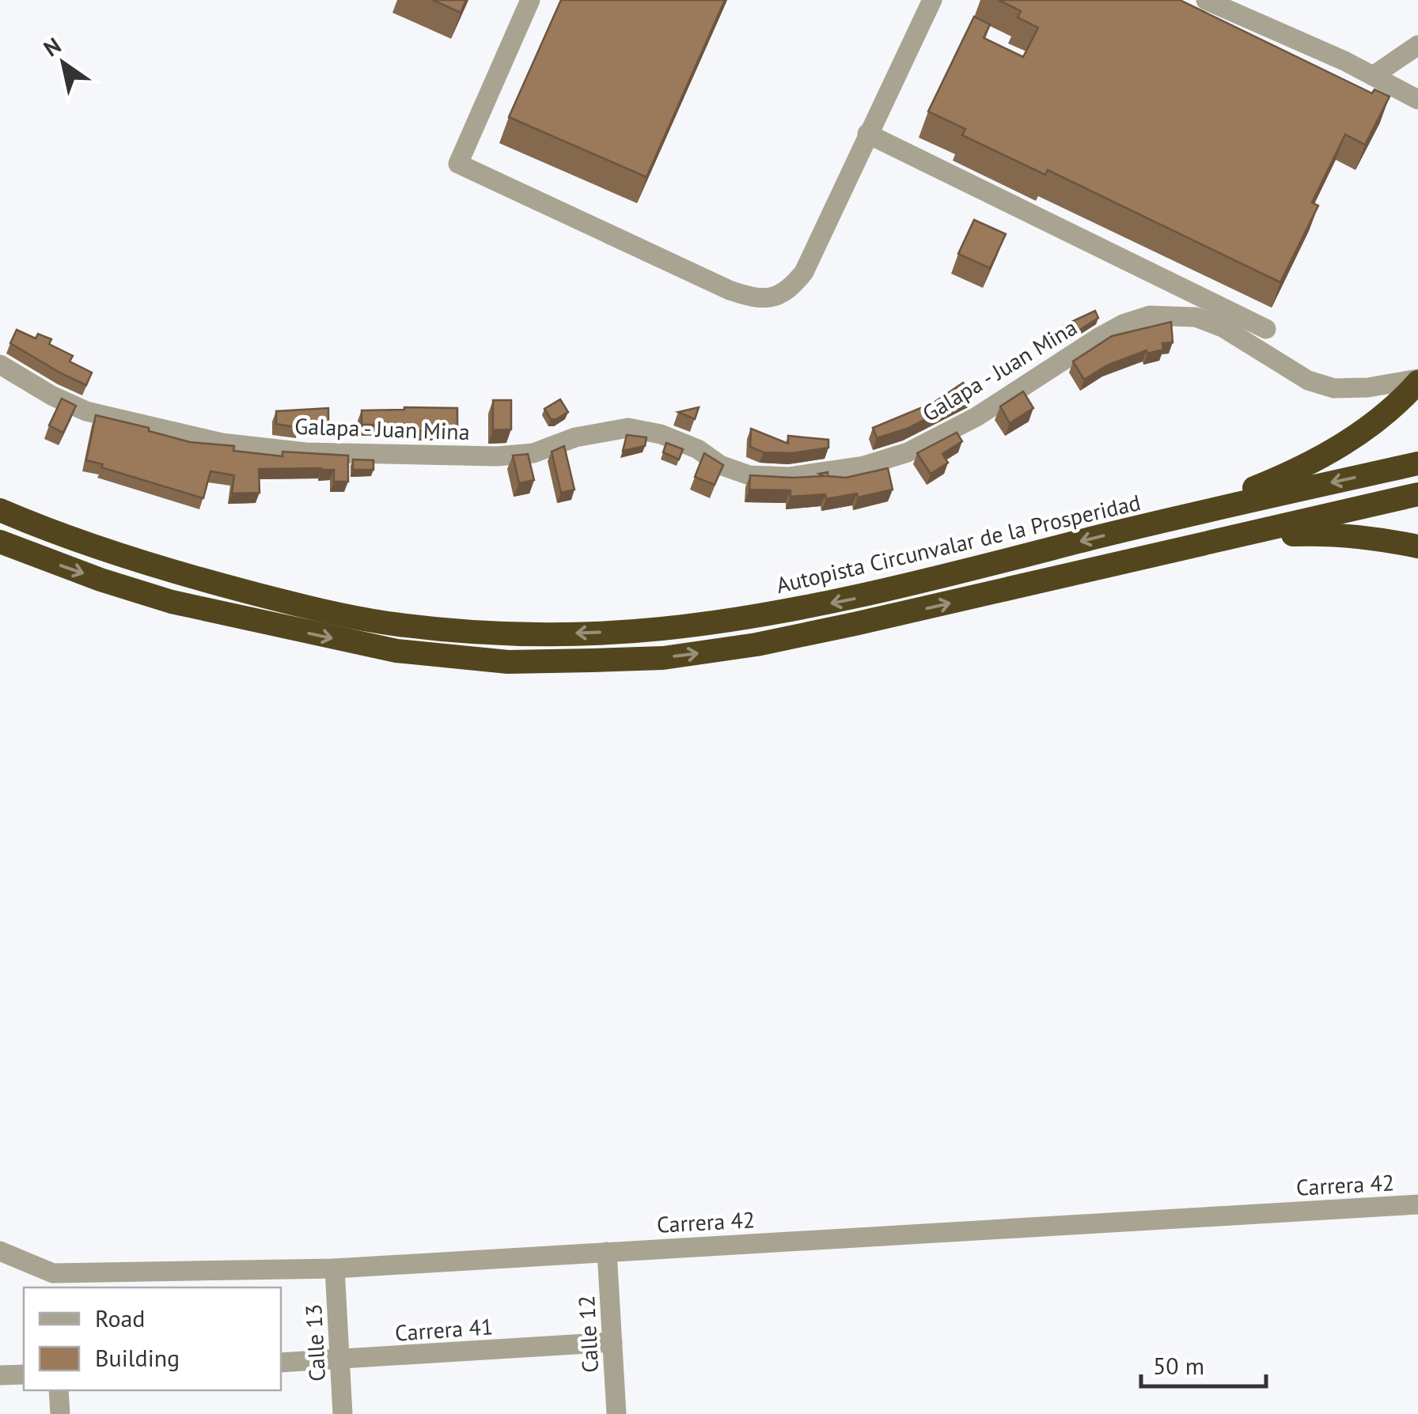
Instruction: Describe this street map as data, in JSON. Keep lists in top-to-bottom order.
{
  "streets": {
    "highway": ["Autopista Circunvalar de la Prosperidad"],
    "street": [
      "Galapa - Juan Mina",
      "Carrera 42",
      "Carrera 41",
      "Calle 12",
      "Calle 13"
    ]
  },
  "crossings": [
    ["Carrera 42", "Calle 12"],
    ["Carrera 42", "Calle 13"],
    ["Carrera 41", "Calle 12"],
    ["Carrera 41", "Calle 13"]
  ],
  "legend": ["Road", "Building"],
  "scale_bar": "50 m",
  "north": "top left"
}
